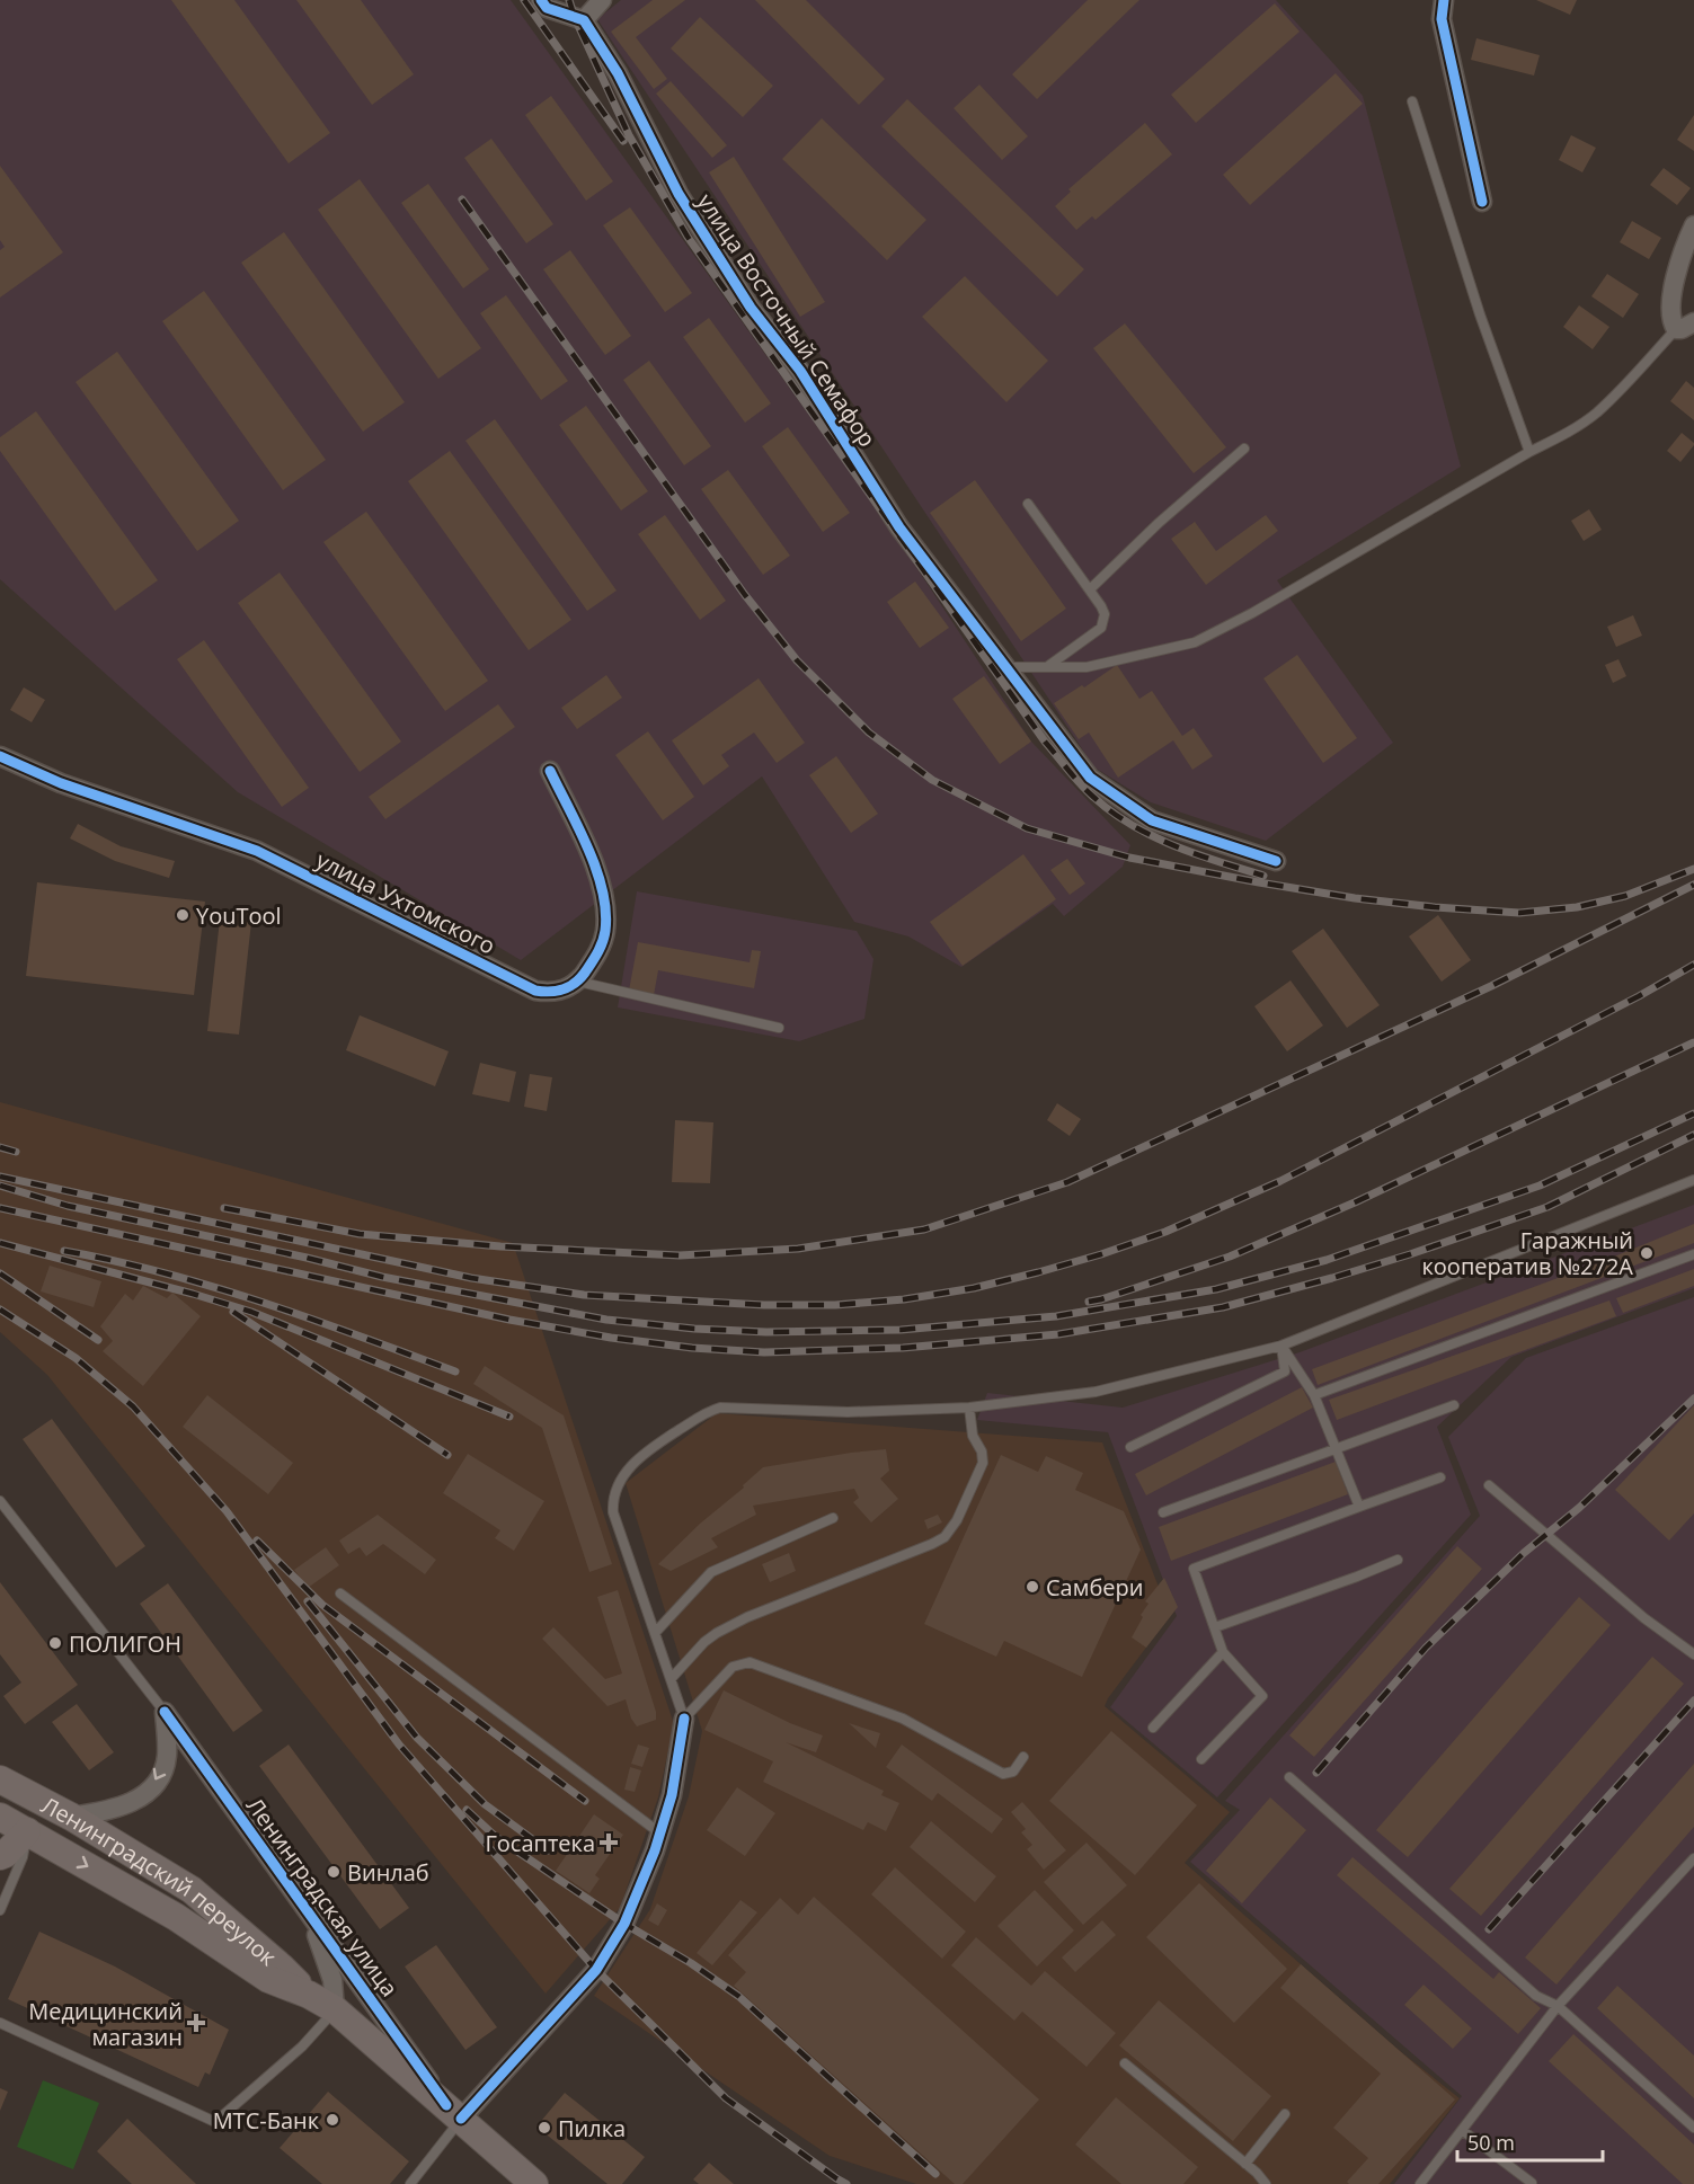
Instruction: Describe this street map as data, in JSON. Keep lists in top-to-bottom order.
{
  "streets": {
    "main road": ["Ленинградский переулок", "Ленинградская улица"],
    "street": ["улица Восточный Семафор", "улица Ухтомского"]
  },
  "crossings": [
    ["Ленинградский переулок", "Ленинградская улица"]
  ],
  "places": {
    "other": [
      "YouTool",
      "Гаражный кооператив №272А",
      "Самбери",
      "ПОЛИГОН",
      "Винлаб",
      "МТС-Банк",
      "Пилка"
    ],
    "health": ["Госаптека", "Медицинский магазин"]
  },
  "scale_bar": "50 m"
}
